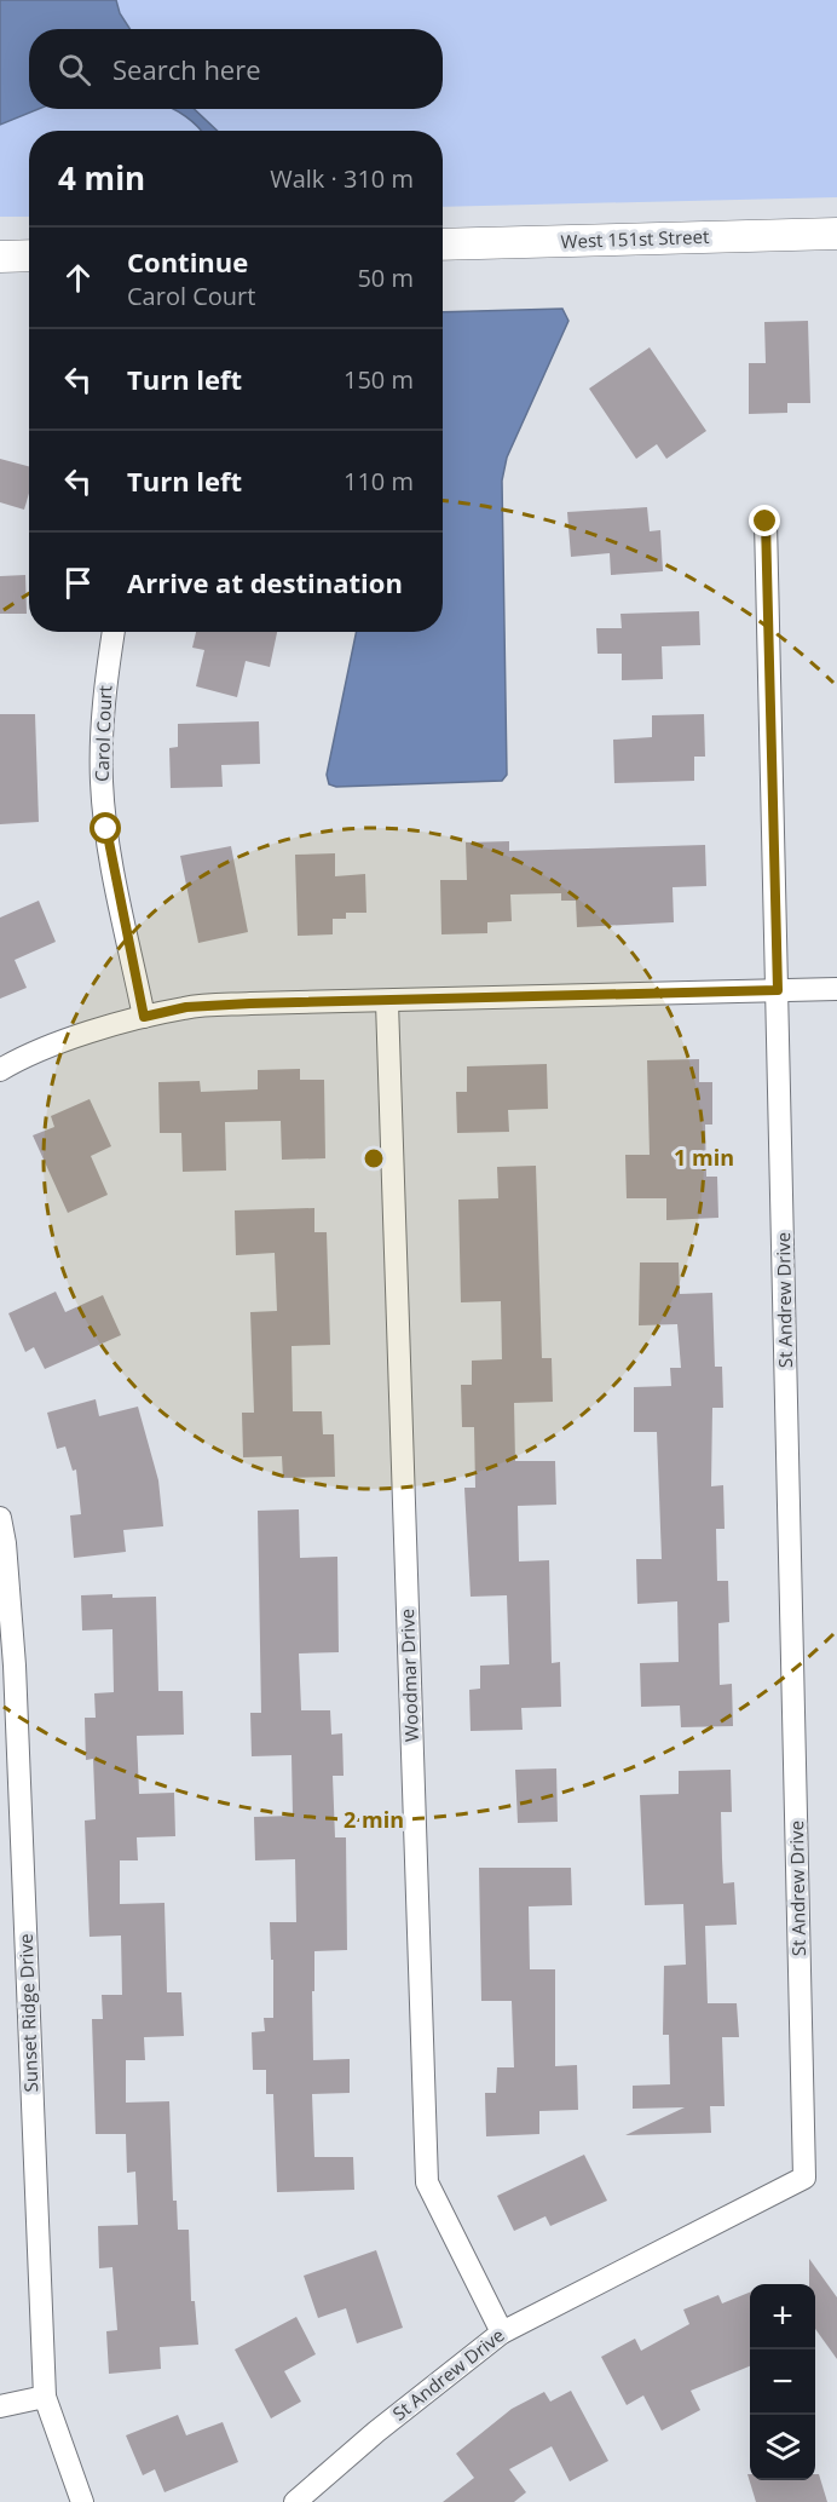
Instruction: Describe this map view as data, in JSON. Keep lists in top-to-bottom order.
{
  "streets": {
    "street": [
      "West 151st Street",
      "Carol Court",
      "St Andrew Drive",
      "Woodmar Drive",
      "Sunset Ridge Drive"
    ]
  },
  "crossings": [
    ["St Andrew Drive", "Woodmar Drive"]
  ],
  "page": {
    "search": "Search here",
    "heading": ["4 min", "Walk · 310 m"],
    "list": [
      ["Continue", "Carol Court", "50 m"],
      ["Turn left", "150 m"],
      ["Turn left", "110 m"],
      "Arrive at destination"
    ],
    "map_buttons": ["+", "−"]
  },
  "rings": ["1 min", "2 min"]
}
